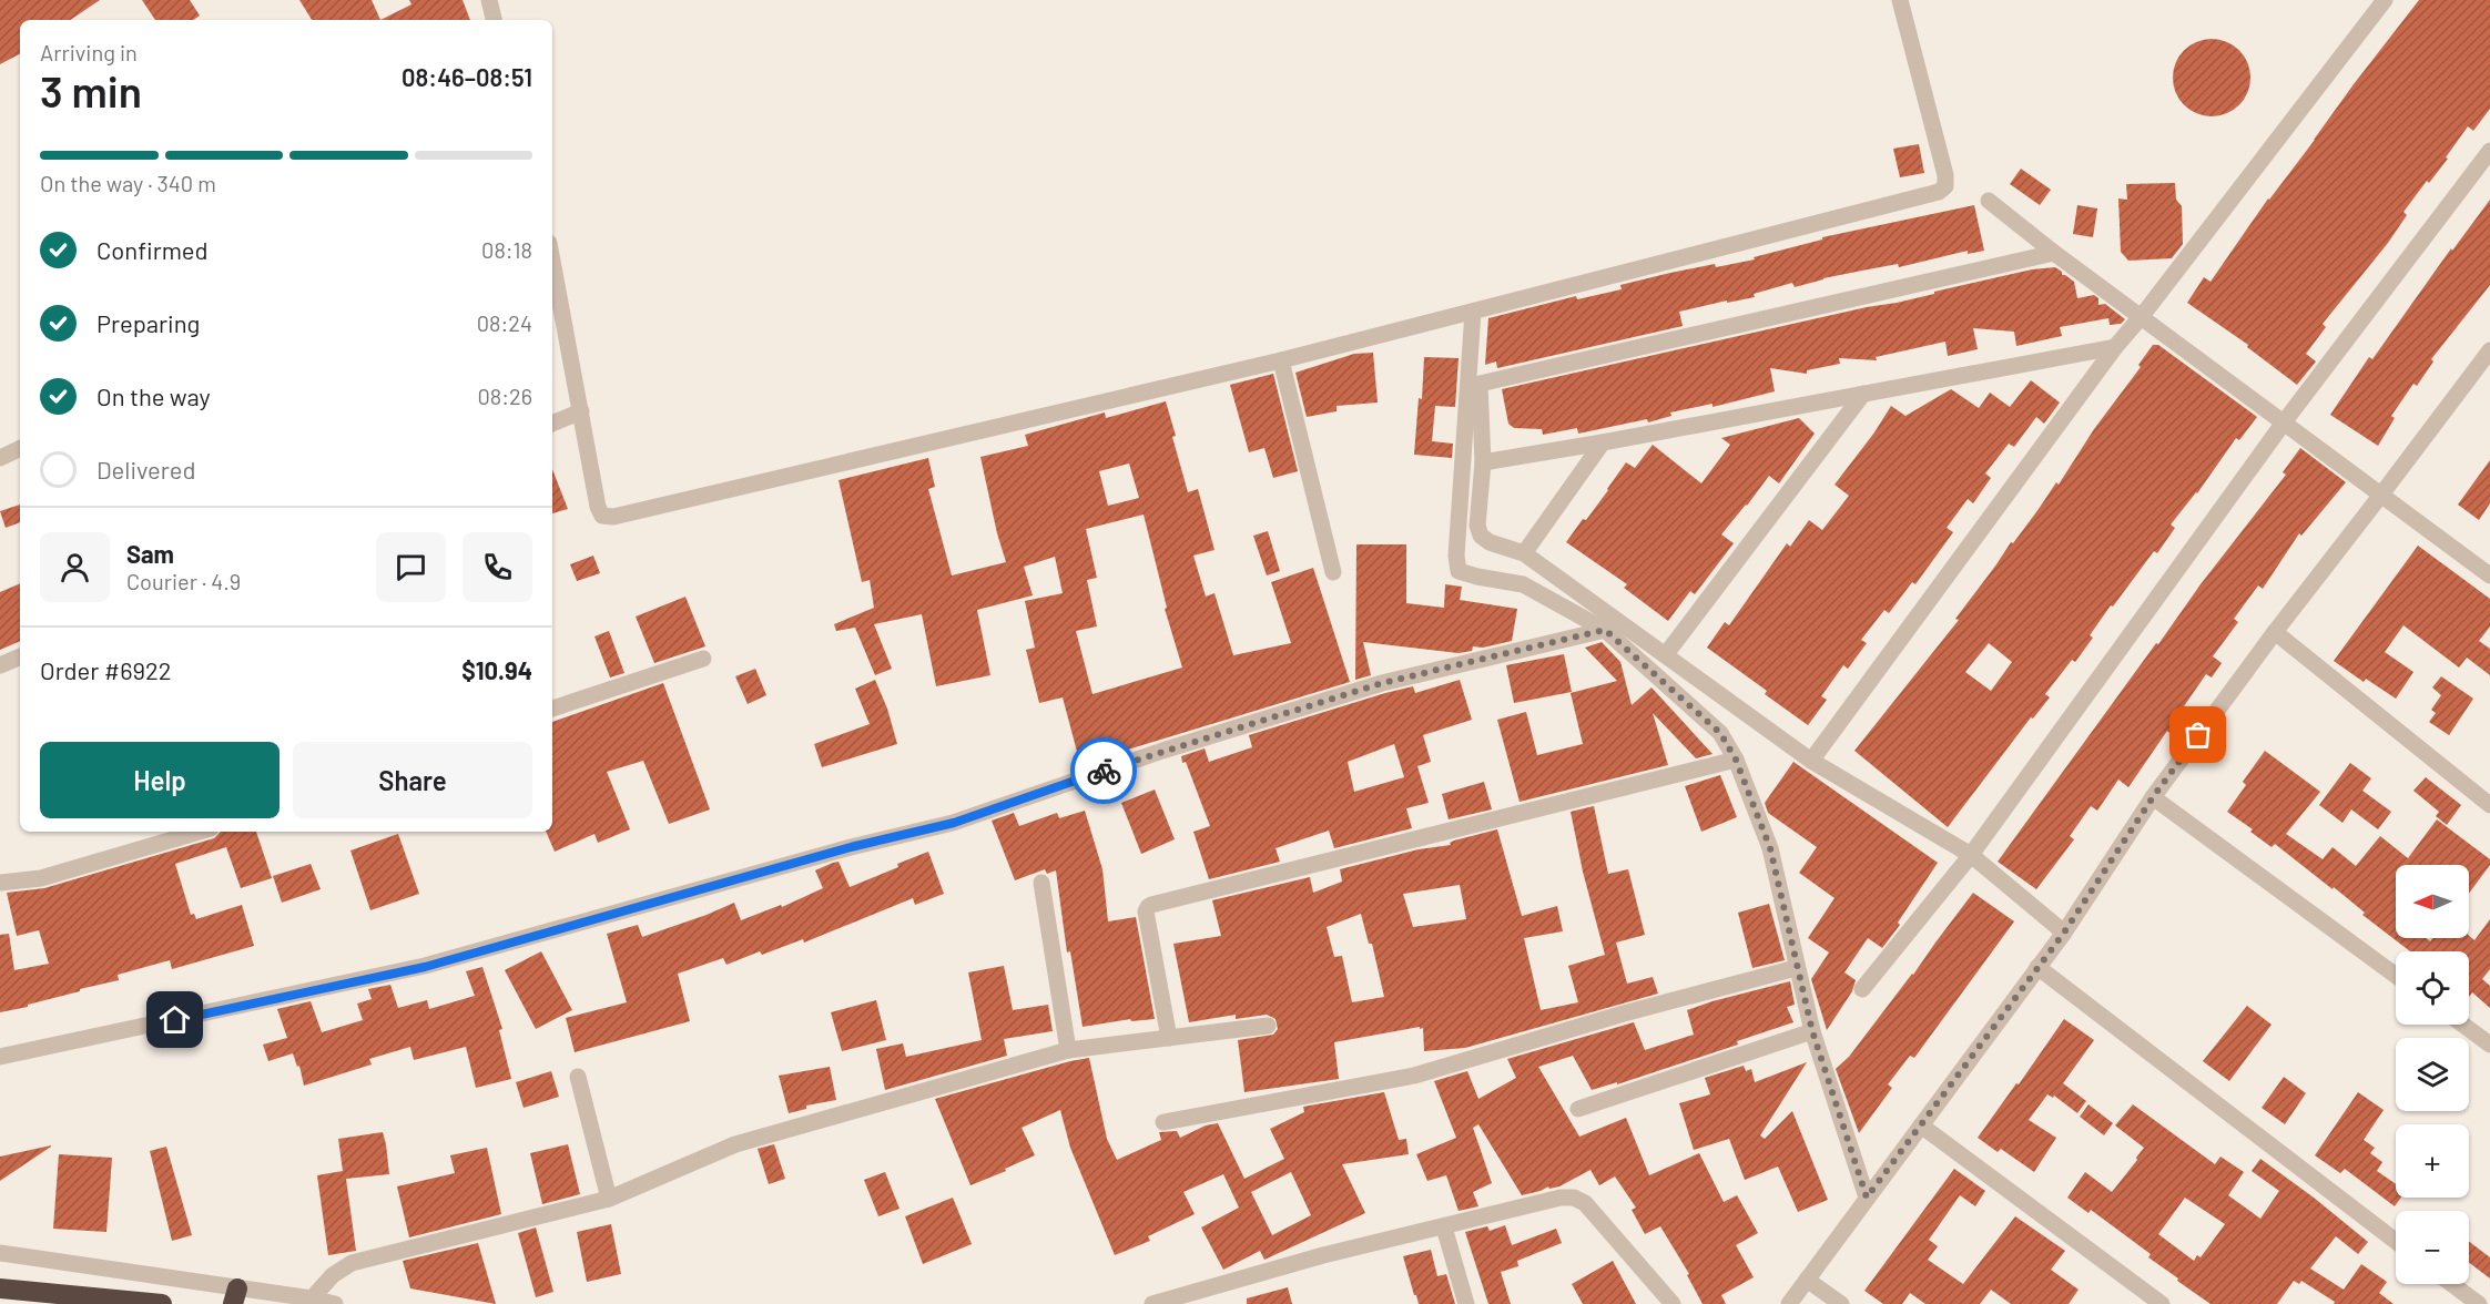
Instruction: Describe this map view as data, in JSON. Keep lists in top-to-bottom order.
{
  "north": "left",
  "page": {
    "heading": ["3 min", "Arriving in", "08:46–08:51"],
    "panel": [
      "Sam",
      "Courier · 4.9",
      "Order #6922",
      "$10.94"
    ],
    "bar": "On the way · 340 m",
    "list": [
      ["Confirmed", "08:18"],
      ["Preparing", "08:24"],
      ["On the way", "08:26"],
      "Delivered"
    ],
    "buttons": ["Help", "Share"],
    "map_buttons": ["+", "−"]
  }
}
